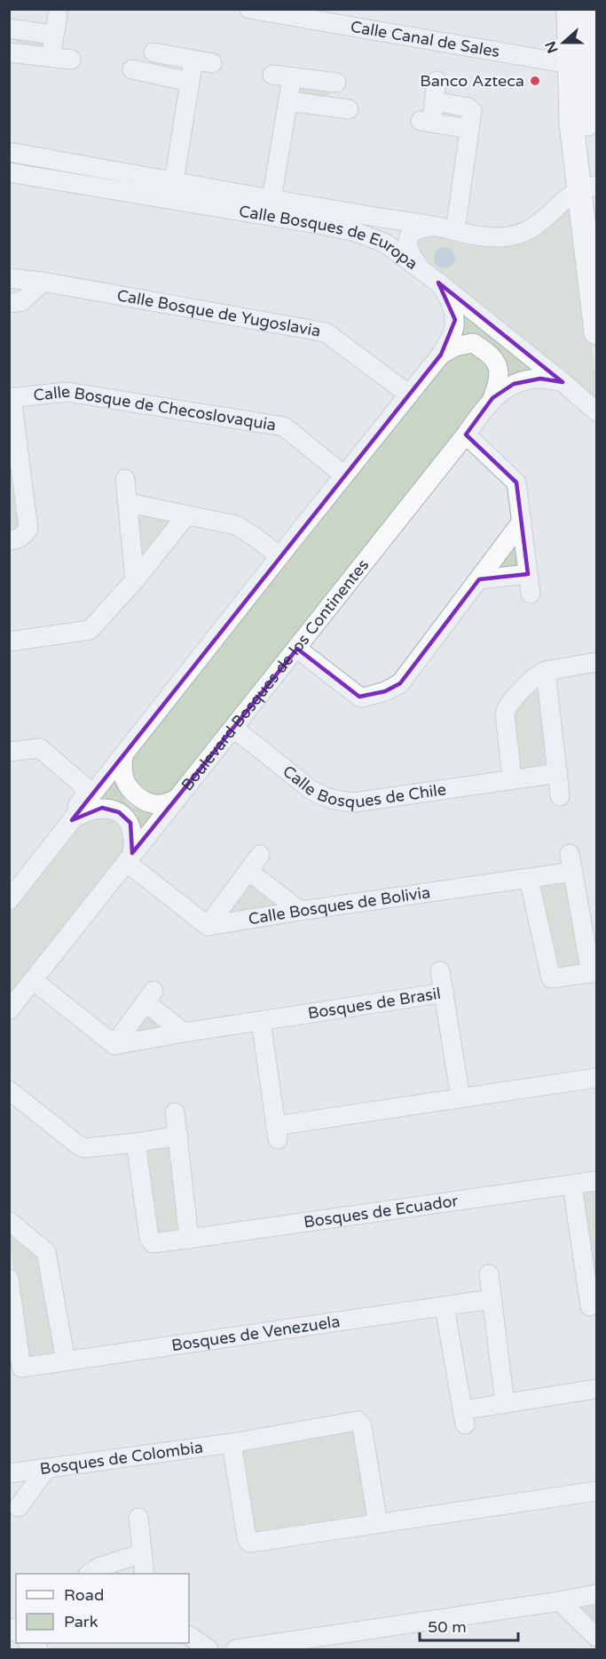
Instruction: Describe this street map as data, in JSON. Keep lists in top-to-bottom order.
{
  "streets": {
    "street": [
      "Calle Canal de Sales",
      "Calle Bosques de Europa",
      "Calle Bosque de Yugoslavia",
      "Calle Bosque de Checoslovaquia",
      "Boulevard Bosques de los Continentes",
      "Calle Bosques de Chile",
      "Calle Bosques de Bolivia",
      "Bosques de Brasil",
      "Bosques de Ecuador",
      "Bosques de Venezuela",
      "Bosques de Colombia"
    ]
  },
  "crossings": [
    ["Calle Bosques de Europa", "Boulevard Bosques de los Continentes"],
    ["Boulevard Bosques de los Continentes", "Calle Bosques de Chile"]
  ],
  "places": ["Banco Azteca"],
  "legend": ["Road", "Park"],
  "scale_bar": "50 m",
  "north": "left"
}
